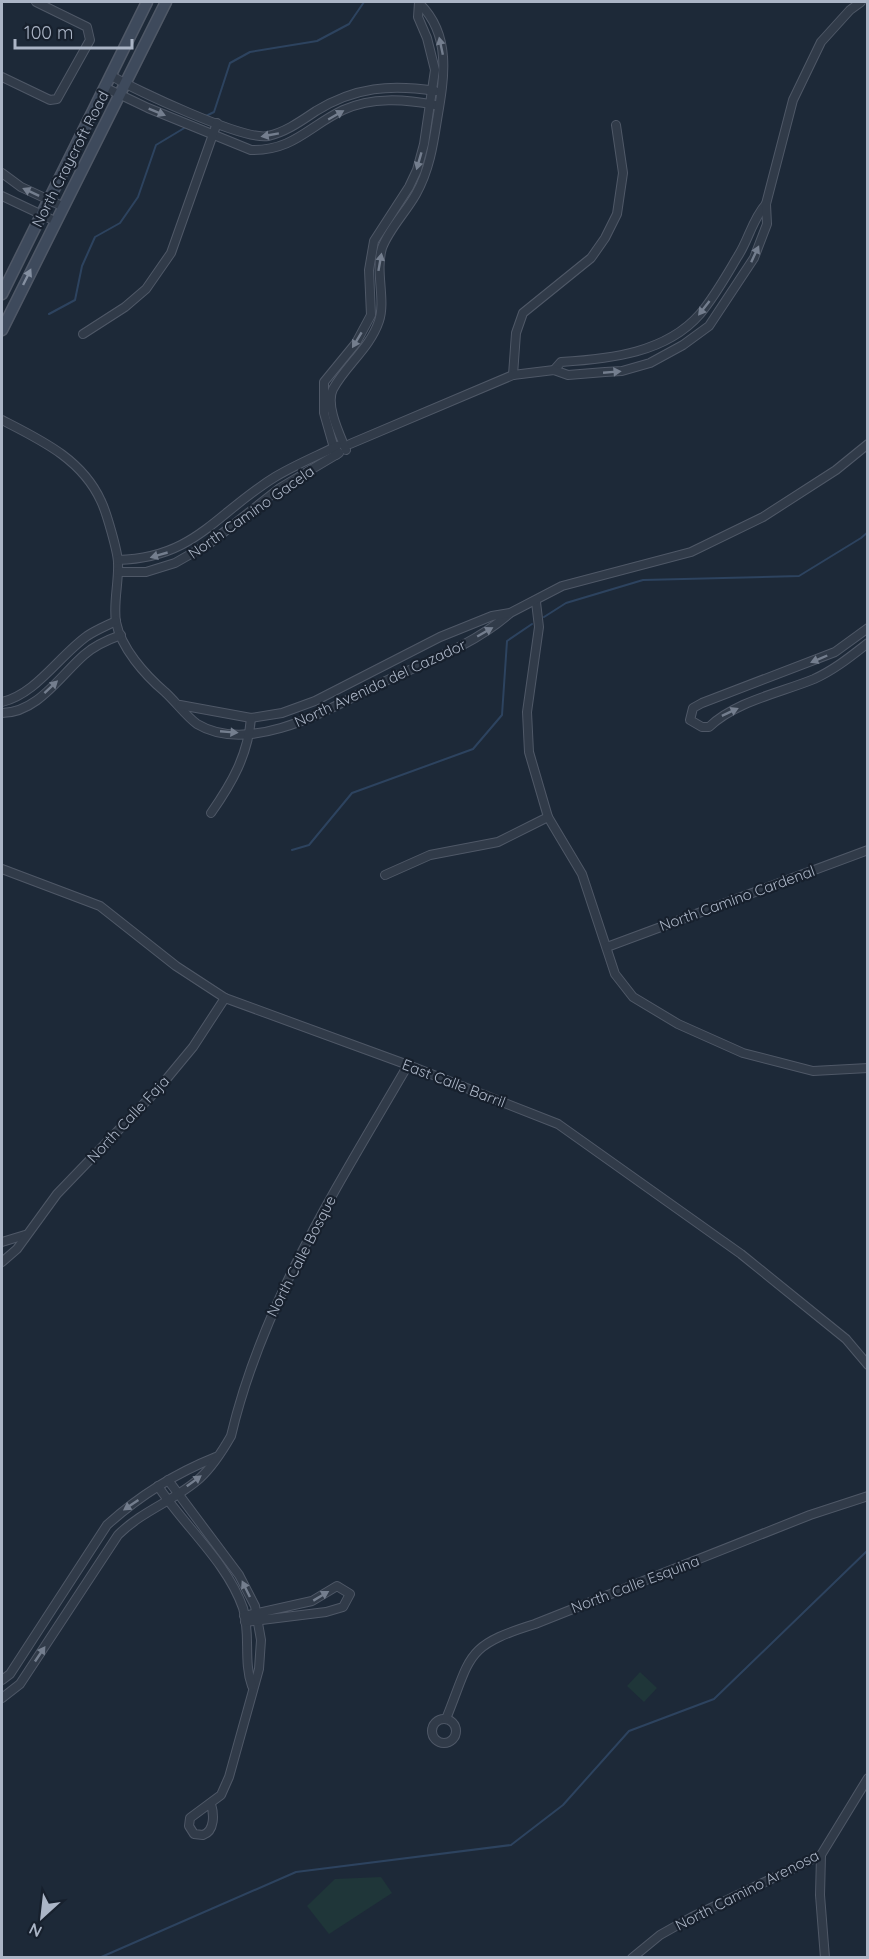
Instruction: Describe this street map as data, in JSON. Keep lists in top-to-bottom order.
{
  "streets": {
    "main road": ["North Craycroft Road"],
    "street": [
      "North Camino Gacela",
      "North Avenida del Cazador",
      "North Camino Cardenal",
      "East Calle Barril",
      "North Calle Faja",
      "North Calle Bosque",
      "North Calle Esquina",
      "North Camino Arenosa"
    ]
  },
  "crossings": [
    ["North Camino Gacela", "North Avenida del Cazador"],
    ["East Calle Barril", "North Calle Faja"],
    ["East Calle Barril", "North Calle Bosque"]
  ],
  "scale_bar": "100 m",
  "north": "bottom left"
}
